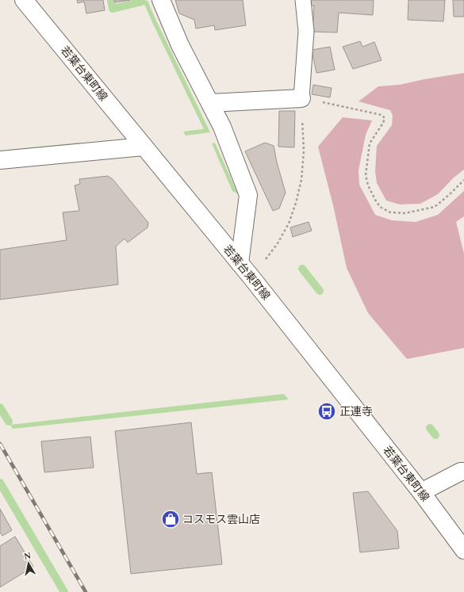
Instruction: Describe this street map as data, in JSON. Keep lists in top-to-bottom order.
{
  "streets": {
    "main road": ["若葉台東町線"]
  },
  "places": {
    "bus stop": ["正連寺"],
    "shop": ["コスモス雲山店"]
  },
  "north": "top"
}
